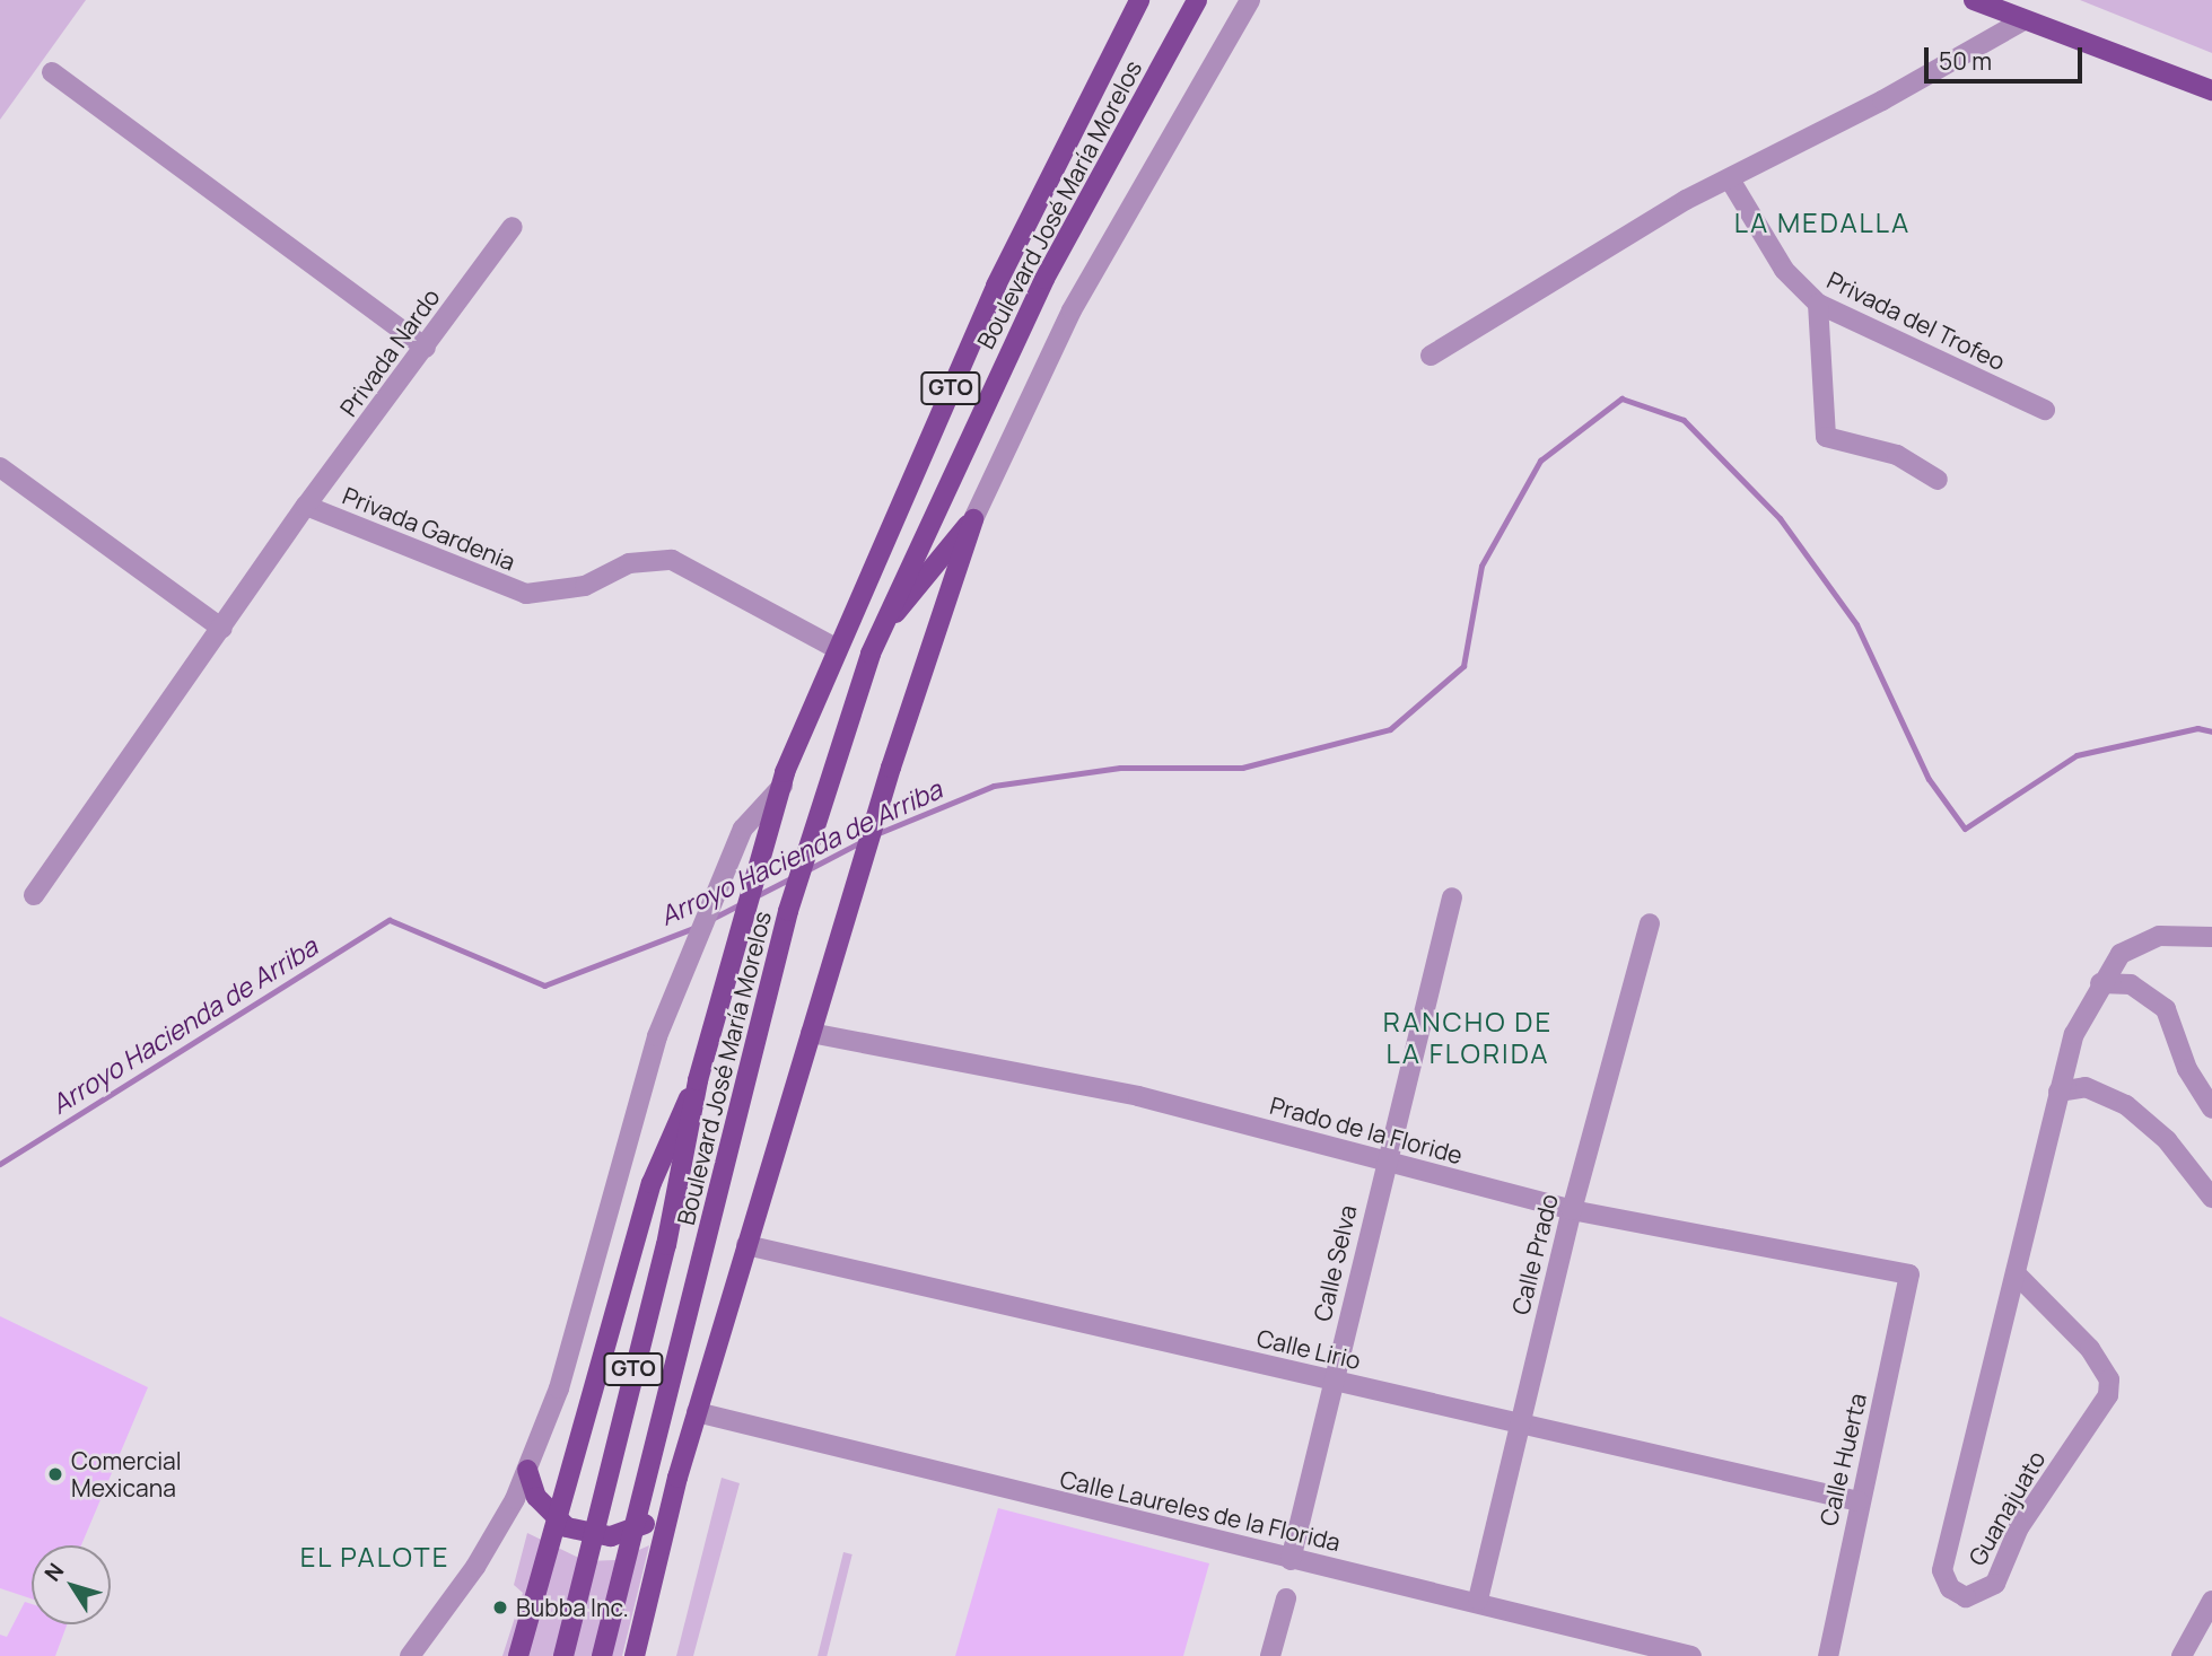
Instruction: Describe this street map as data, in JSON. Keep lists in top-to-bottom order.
{
  "streets": {
    "main road": ["Boulevard José María Morelos", "GTO"],
    "street": [
      "Privada del Trofeo",
      "Privada Nardo",
      "Privada Gardenia",
      "Prado de la Floride",
      "Calle Prado",
      "Calle Selva",
      "Calle Lirio",
      "Calle Huerta",
      "Guanajuato",
      "Calle Laureles de la Florida"
    ]
  },
  "crossings": [
    ["Boulevard José María Morelos", "Privada Gardenia"],
    ["Privada Nardo", "Privada Gardenia"],
    ["Prado de la Floride", "Calle Prado"],
    ["Prado de la Floride", "Calle Selva"],
    ["Prado de la Floride", "Calle Huerta"],
    ["Calle Prado", "Calle Lirio"],
    ["Calle Prado", "Calle Laureles de la Florida"],
    ["Calle Selva", "Calle Lirio"],
    ["Calle Selva", "Calle Laureles de la Florida"],
    ["Calle Lirio", "Calle Huerta"]
  ],
  "districts": ["LA MEDALLA", "RANCHO DE LA FLORIDA", "EL PALOTE"],
  "water": ["Arroyo Hacienda de Arriba"],
  "places": ["Comercial Mexicana", "Bubba Inc."],
  "scale_bar": "50 m",
  "north": "top left"
}
